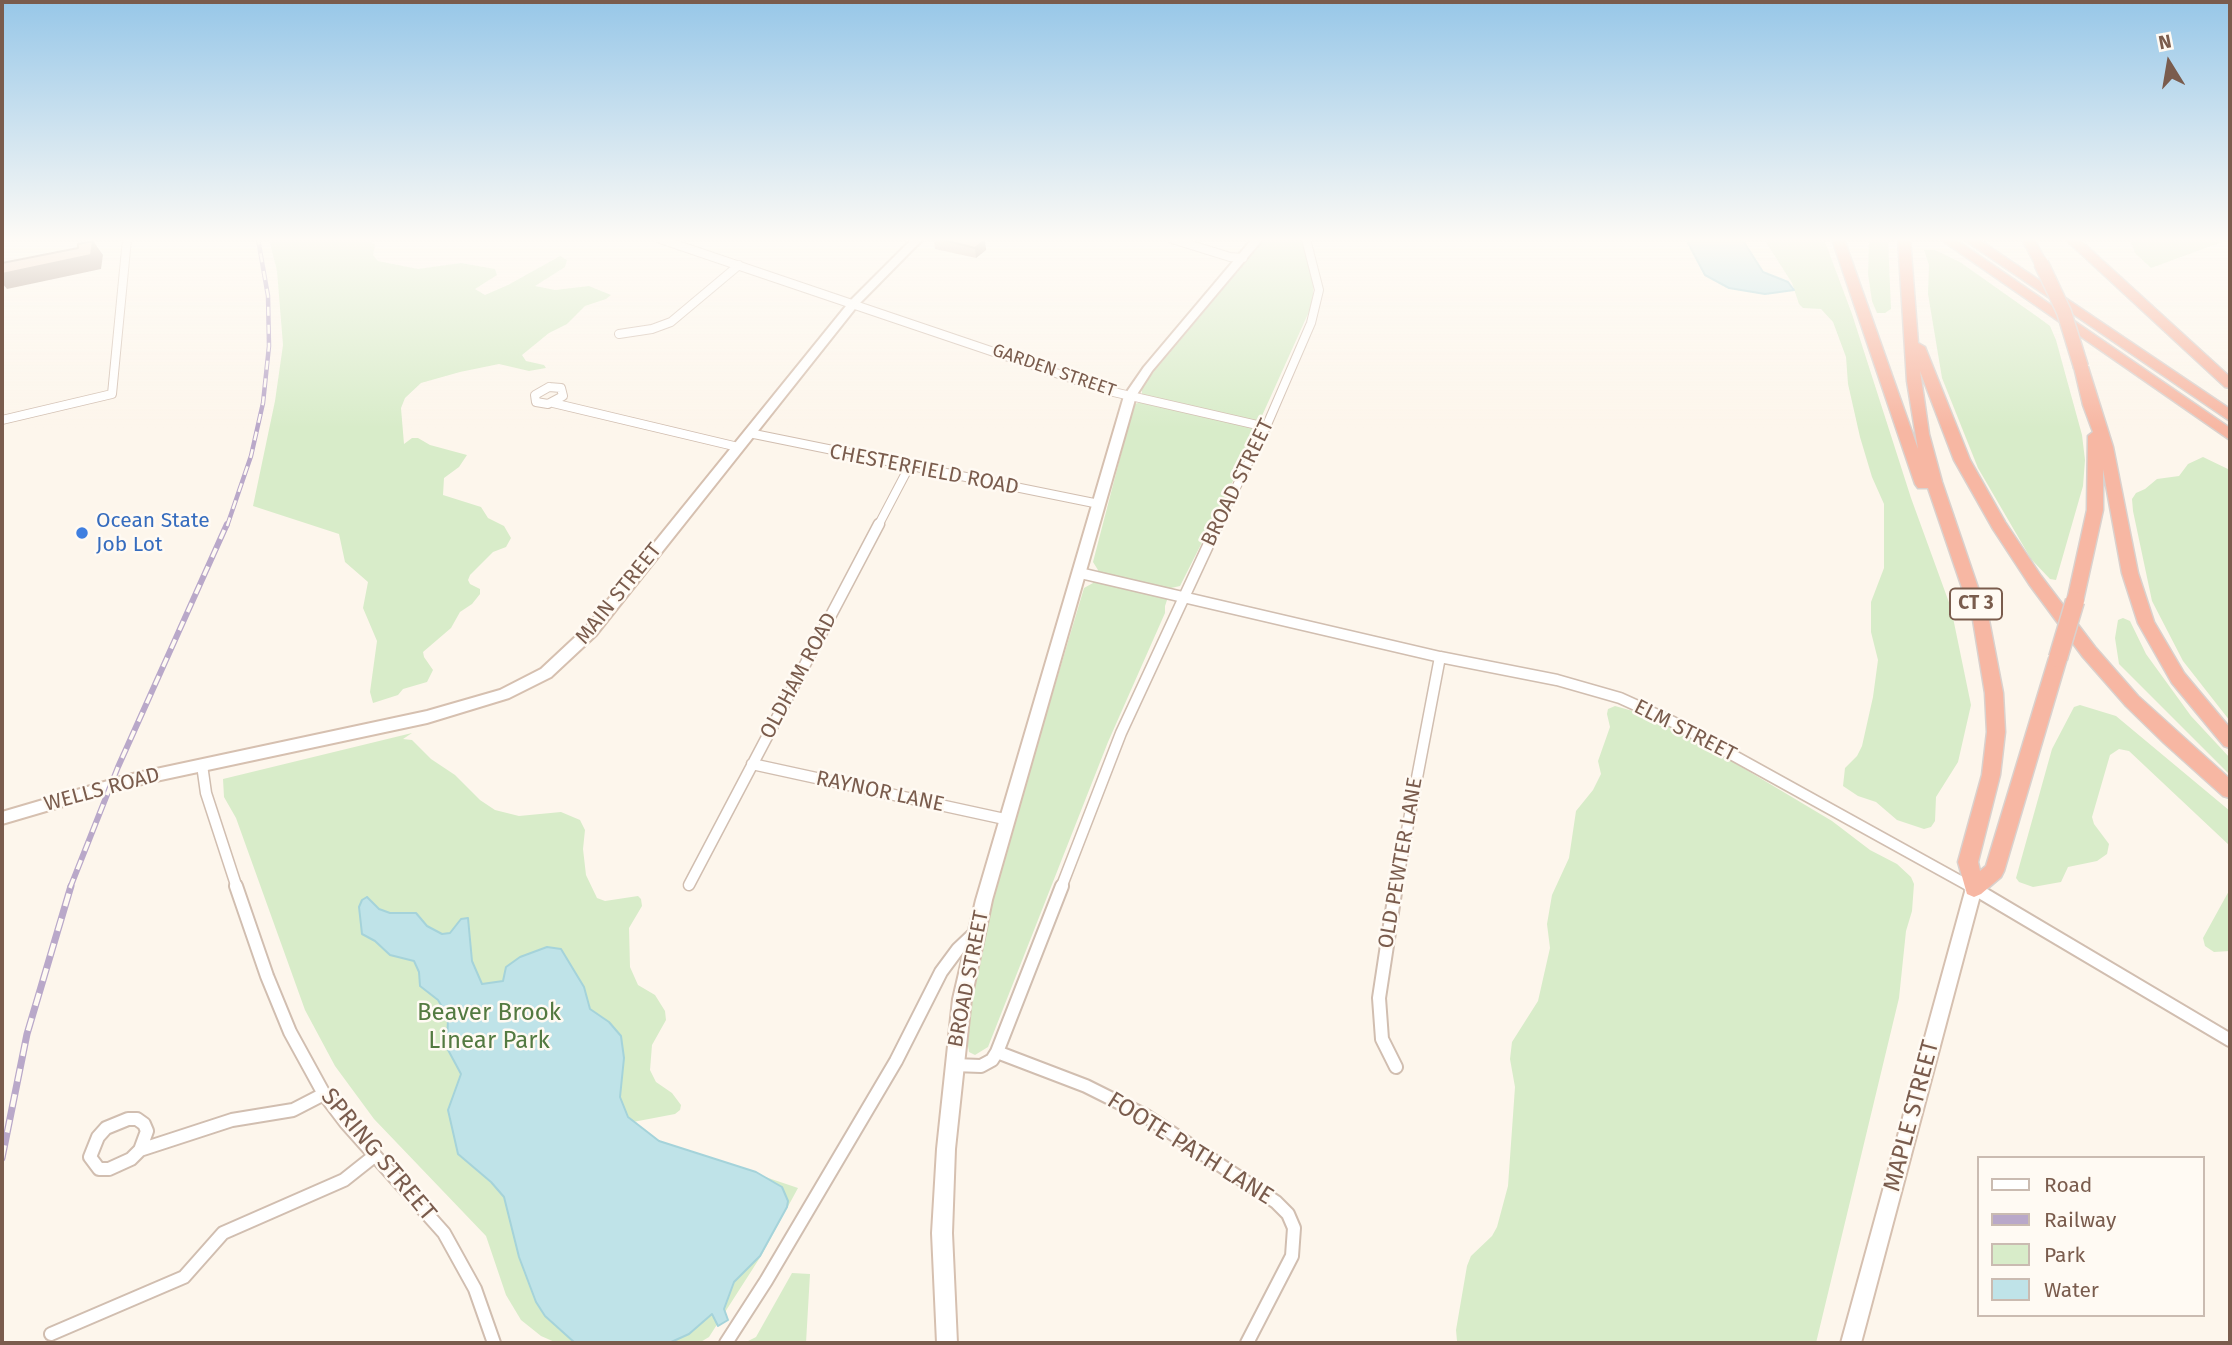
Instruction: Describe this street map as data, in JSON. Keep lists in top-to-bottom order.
{
  "streets": {
    "highway": ["CT 3"],
    "street": [
      "GARDEN STREET",
      "CHESTERFIELD ROAD",
      "BROAD STREET",
      "MAIN STREET",
      "OLDHAM ROAD",
      "ELM STREET",
      "WELLS ROAD",
      "RAYNOR LANE",
      "OLD PEWTER LANE",
      "MAPLE STREET",
      "FOOTE PATH LANE",
      "SPRING STREET"
    ]
  },
  "crossings": [
    ["GARDEN STREET", "BROAD STREET"],
    ["GARDEN STREET", "MAIN STREET"],
    ["CHESTERFIELD ROAD", "BROAD STREET"],
    ["CHESTERFIELD ROAD", "MAIN STREET"],
    ["CHESTERFIELD ROAD", "OLDHAM ROAD"],
    ["BROAD STREET", "ELM STREET"],
    ["BROAD STREET", "RAYNOR LANE"],
    ["BROAD STREET", "FOOTE PATH LANE"],
    ["MAIN STREET", "WELLS ROAD"],
    ["MAIN STREET", "SPRING STREET"],
    ["CT 3", "ELM STREET"],
    ["CT 3", "MAPLE STREET"],
    ["OLDHAM ROAD", "RAYNOR LANE"],
    ["ELM STREET", "OLD PEWTER LANE"],
    ["ELM STREET", "MAPLE STREET"],
    ["WELLS ROAD", "SPRING STREET"]
  ],
  "parks": ["Beaver Brook Linear Park"],
  "places": ["Ocean State Job Lot"],
  "legend": [
    "Road",
    "Railway",
    "Park",
    "Water"
  ],
  "north": "top"
}
